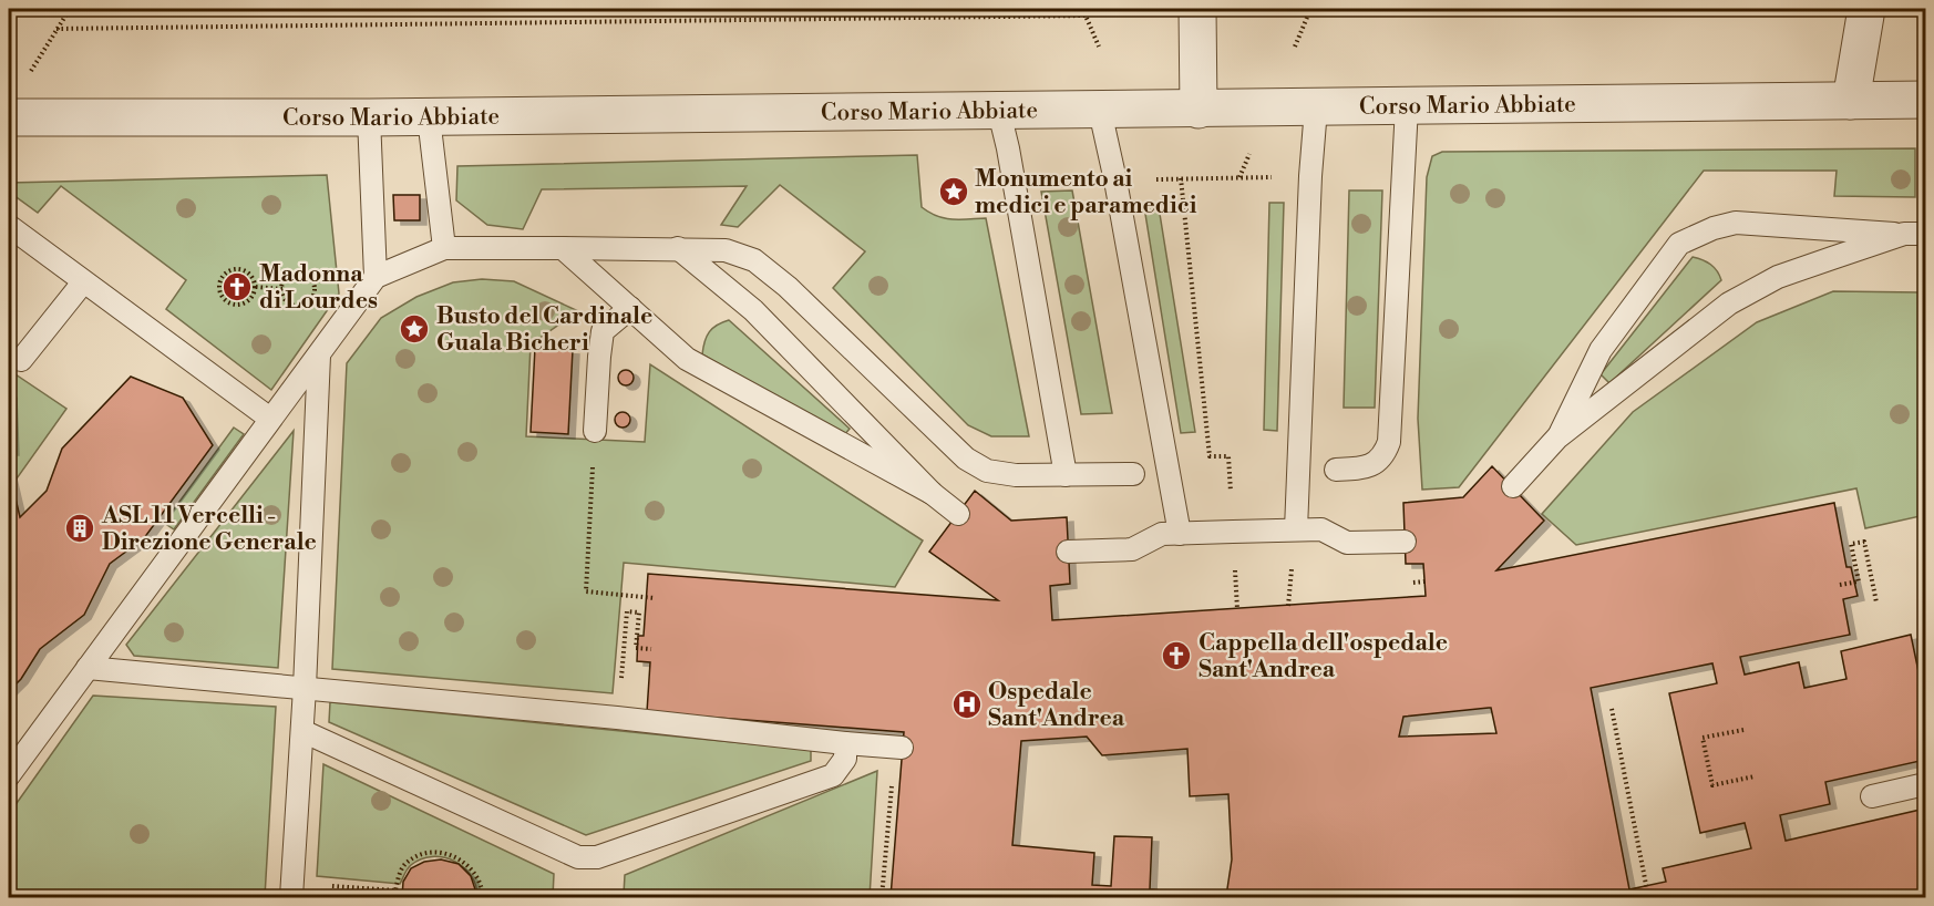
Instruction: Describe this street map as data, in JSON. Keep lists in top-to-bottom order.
{
  "streets": {
    "street": ["Corso Mario Abbiate"]
  },
  "places": {
    "place": ["Monumento ai medici e paramedici", "Busto del Cardinale Guala Bicheri"],
    "church": ["Madonna di Lourdes", "Cappella dell'ospedale Sant'Andrea"],
    "building": ["ASL 11 Vercelli - Direzione Generale"],
    "hospital": ["Ospedale Sant'Andrea"]
  }
}
